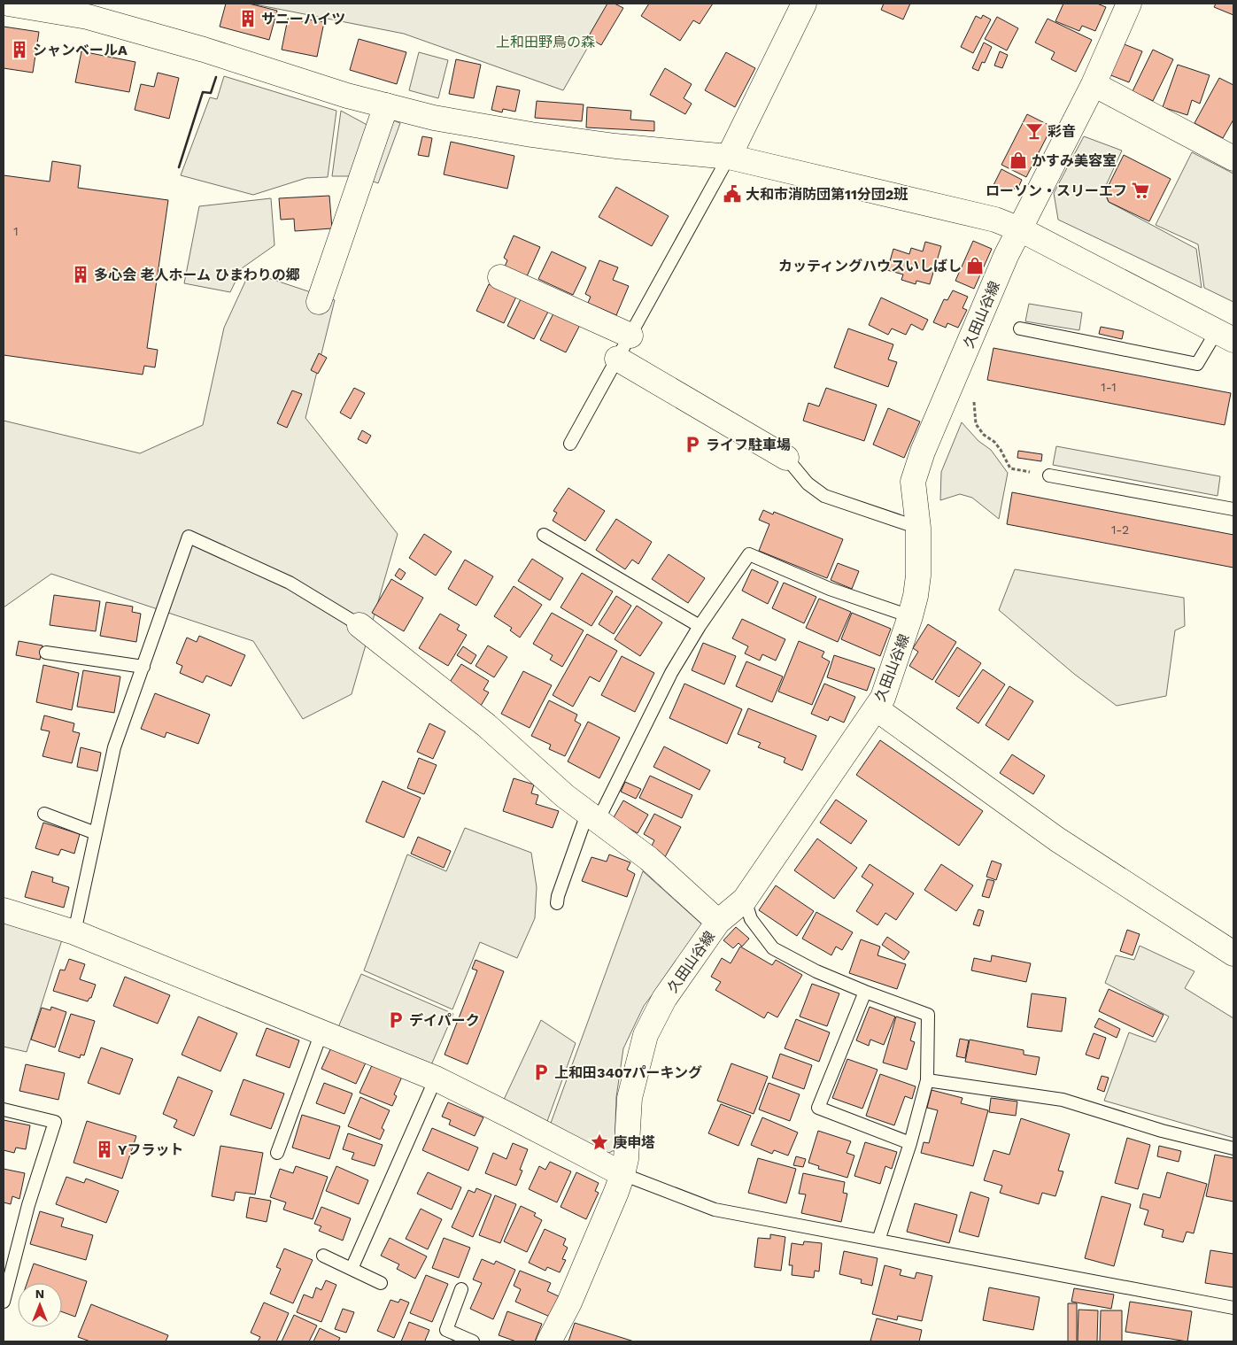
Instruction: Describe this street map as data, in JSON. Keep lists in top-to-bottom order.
{
  "streets": {
    "street": ["久田山谷線"]
  },
  "parks": ["上和田野鳥の森"],
  "places": {
    "building": [
      "サニーハイツ",
      "シャンベールA",
      "多心会 老人ホーム ひまわりの郷",
      "Yフラット"
    ],
    "bar": ["彩音"],
    "shop": ["かすみ美容室", "カッティングハウスいしばし"],
    "supermarket": ["ローソン・スリーエフ"],
    "public building": ["大和市消防団第11分団2班"],
    "parking": ["ライフ駐車場", "デイパーク", "上和田3407パーキング"],
    "place": ["庚申塔"]
  },
  "house_numbers": ["1", "1-1", "1-2"],
  "north": "top"
}
